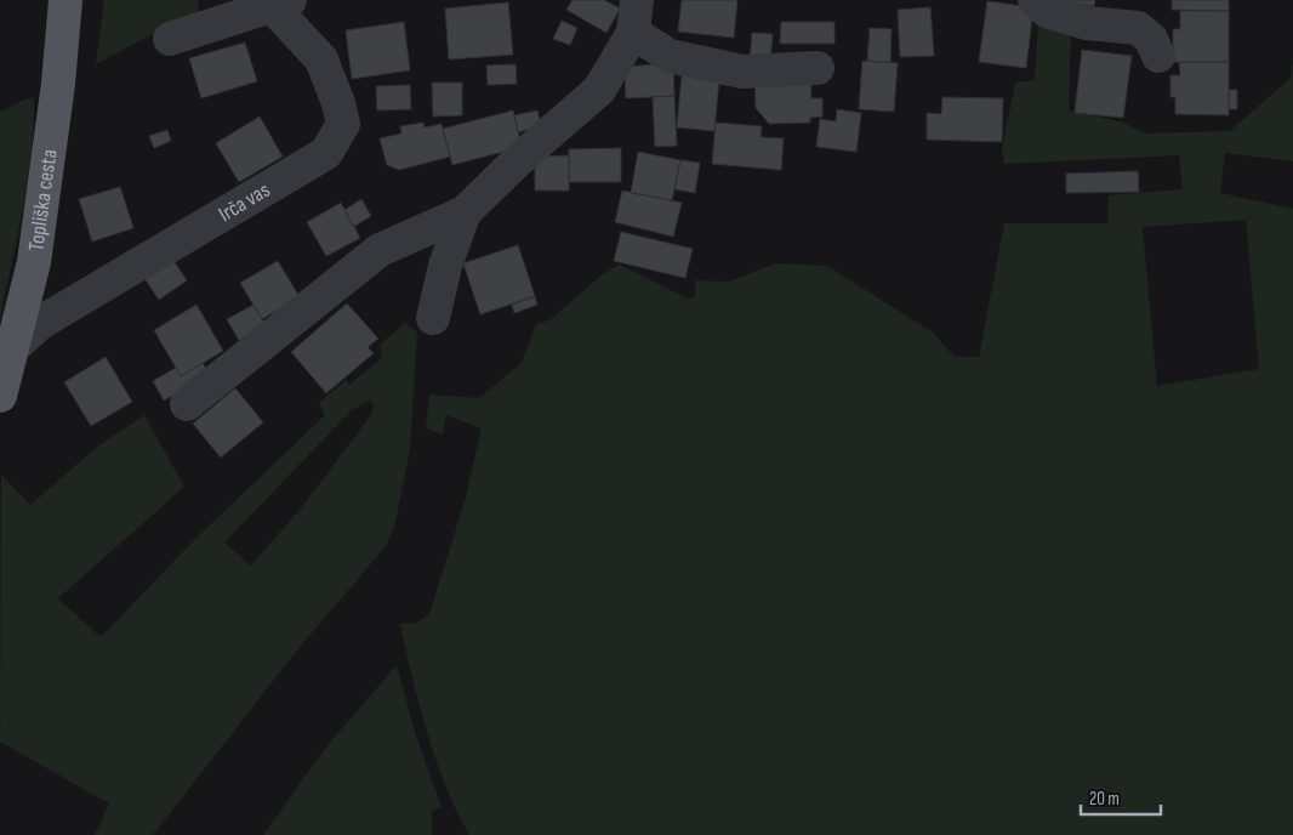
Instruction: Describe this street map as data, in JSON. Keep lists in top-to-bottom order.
{
  "streets": {
    "main road": ["Topliška cesta"],
    "street": ["Irča vas"]
  },
  "crossings": [
    ["Topliška cesta", "Irča vas"]
  ],
  "scale_bar": "20 m"
}
